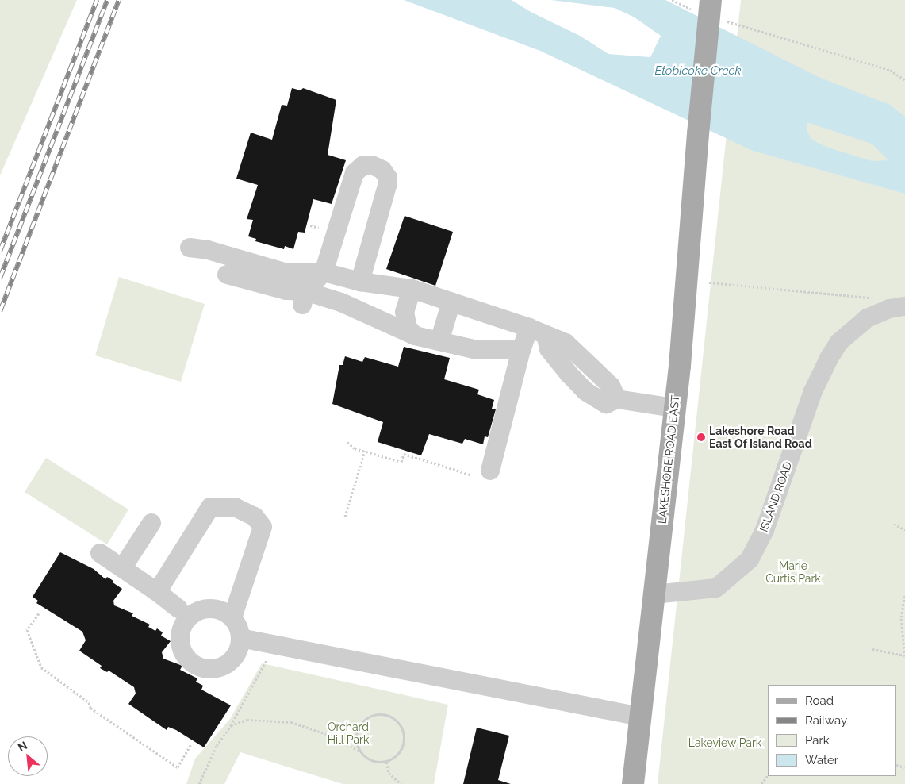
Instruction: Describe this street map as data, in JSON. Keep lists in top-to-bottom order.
{
  "streets": {
    "main road": ["LAKESHORE ROAD EAST"],
    "street": ["ISLAND ROAD"]
  },
  "crossings": [
    ["LAKESHORE ROAD EAST", "ISLAND ROAD"]
  ],
  "water": ["Etobicoke Creek"],
  "parks": ["Marie Curtis Park", "Orchard Hill Park", "Lakeview Park"],
  "places": ["Lakeshore Road East Of Island Road"],
  "legend": [
    "Road",
    "Railway",
    "Park",
    "Water"
  ],
  "north": "top left"
}
